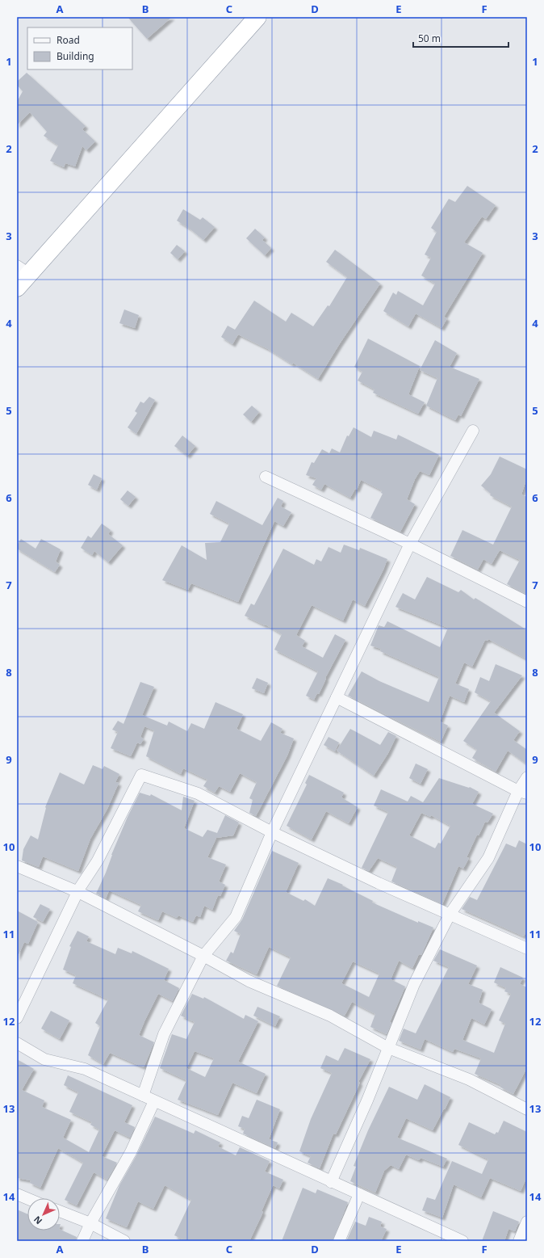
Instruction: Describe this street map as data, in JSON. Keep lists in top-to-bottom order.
{
  "legend": ["Road", "Building"],
  "scale_bar": "50 m",
  "north": "bottom left",
  "grid": {
    "columns": [
      "A",
      "B",
      "C",
      "D",
      "E",
      "F"
    ],
    "rows": [
      "1",
      "2",
      "3",
      "4",
      "5",
      "6",
      "7",
      "8",
      "9",
      "10",
      "11",
      "12",
      "13",
      "14"
    ]
  }
}
